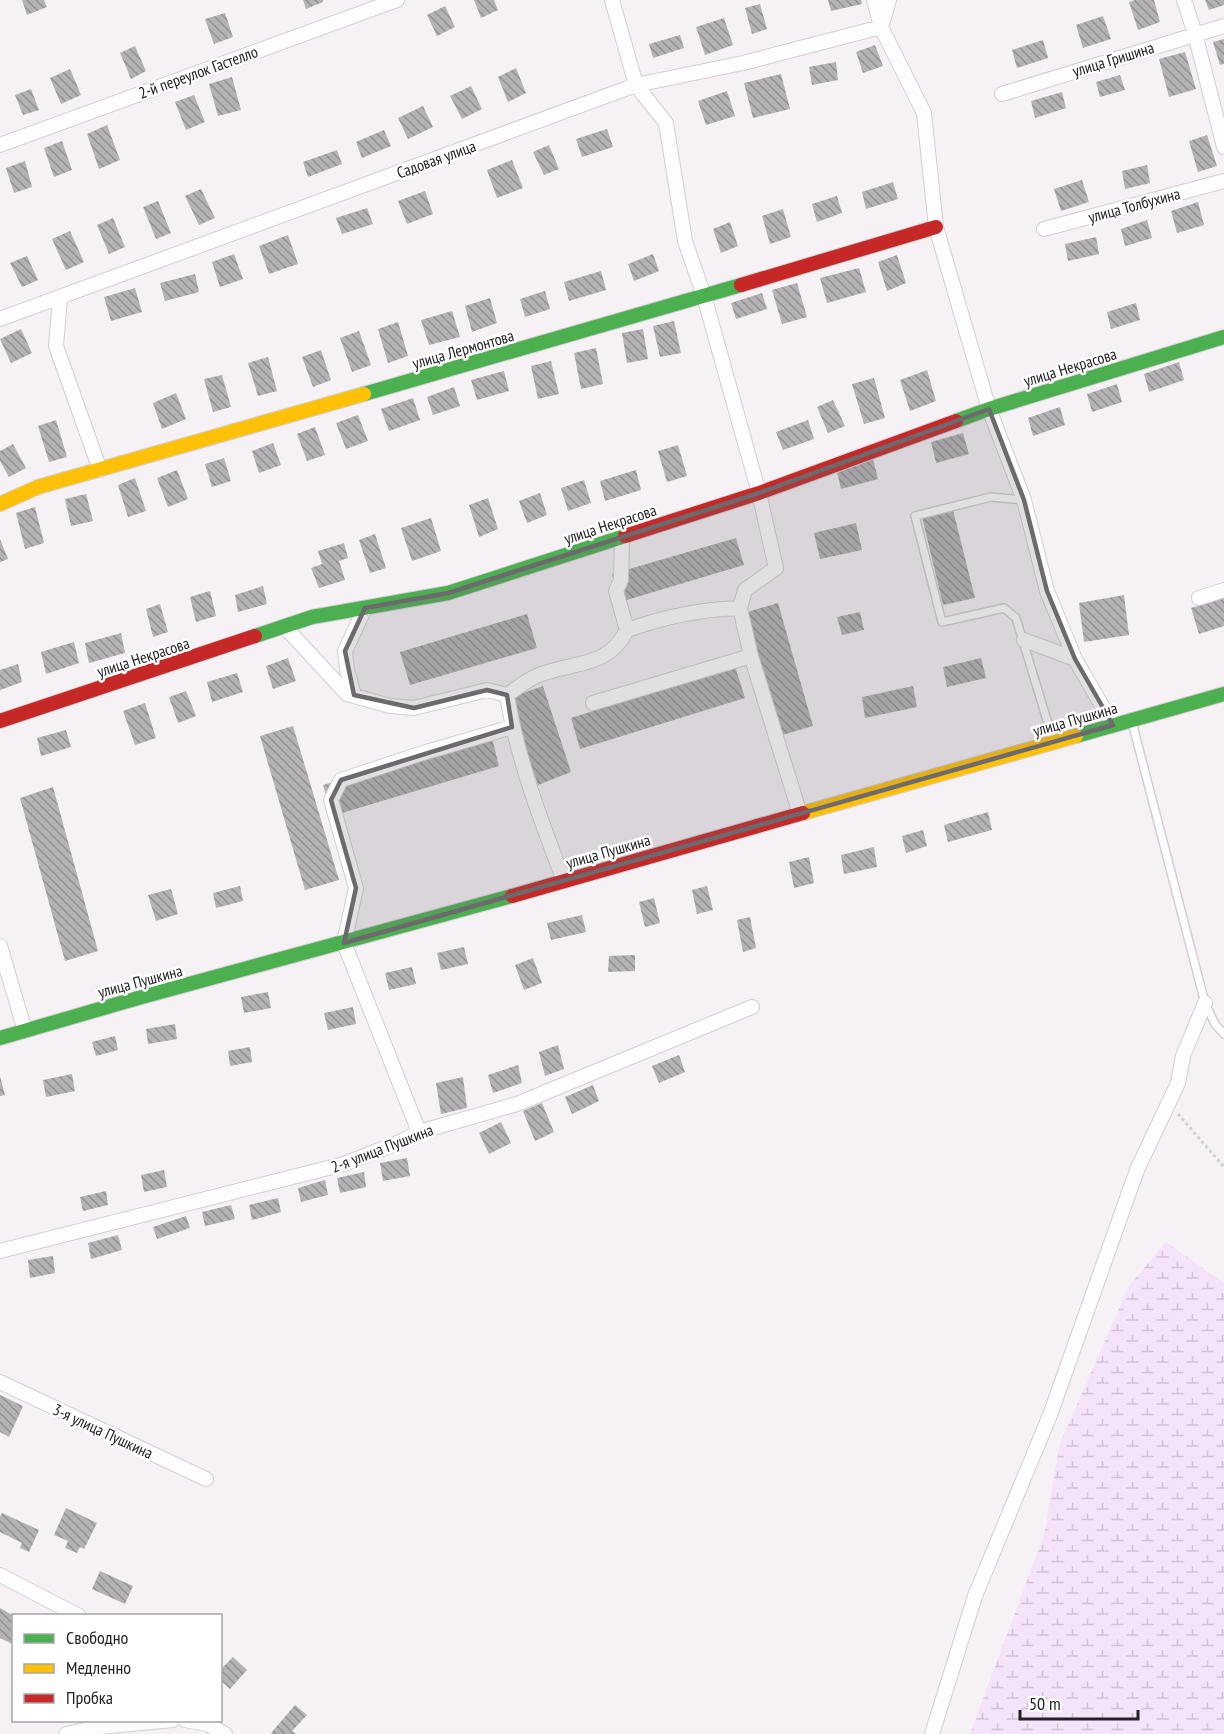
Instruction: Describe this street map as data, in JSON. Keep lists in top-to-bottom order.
{
  "streets": {
    "street": [
      "улица Гришина",
      "2-й переулок Гастелло",
      "Садовая улица",
      "улица Толбухина",
      "улица Лермонтова",
      "улица Некрасова",
      "улица Пушкина",
      "2-я улица Пушкина",
      "3-я улица Пушкина"
    ]
  },
  "legend": ["Свободно", "Медленно", "Пробка"],
  "scale_bar": "50 m"
}
